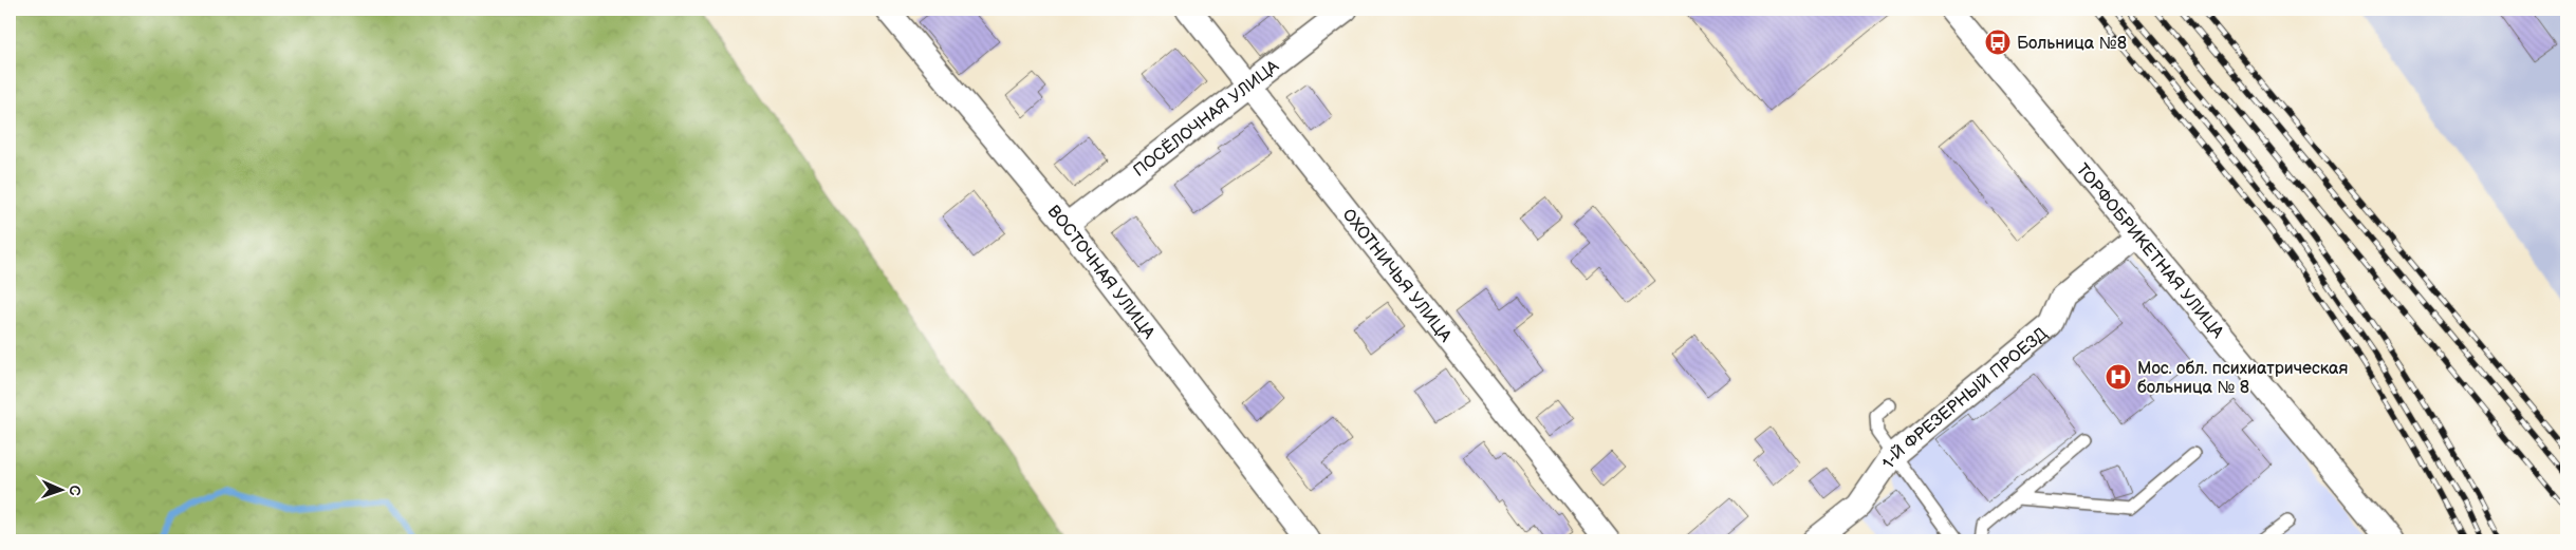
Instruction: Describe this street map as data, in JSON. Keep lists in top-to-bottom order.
{
  "streets": {
    "street": [
      "ПОСЁЛОЧНАЯ УЛИЦА",
      "ТОРФОБРИКЕТНАЯ УЛИЦА",
      "ВОСТОЧНАЯ УЛИЦА",
      "ОХОТНИЧЬЯ УЛИЦА",
      "1-Й ФРЕЗЕРНЫЙ ПРОЕЗД"
    ]
  },
  "crossings": [
    ["ПОСЁЛОЧНАЯ УЛИЦА", "ВОСТОЧНАЯ УЛИЦА"],
    ["ПОСЁЛОЧНАЯ УЛИЦА", "ОХОТНИЧЬЯ УЛИЦА"],
    ["ТОРФОБРИКЕТНАЯ УЛИЦА", "1-Й ФРЕЗЕРНЫЙ ПРОЕЗД"]
  ],
  "places": {
    "bus stop": ["Больница №8"],
    "hospital": ["Мос. обл. психиатрическая больница № 8"]
  },
  "north": "right"
}
